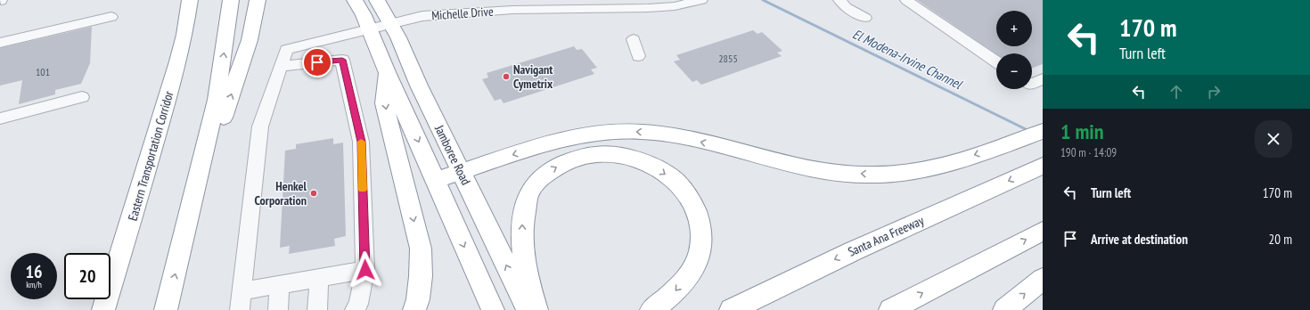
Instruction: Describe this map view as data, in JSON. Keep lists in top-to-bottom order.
{
  "streets": {
    "highway": ["Jamboree Road", "Eastern Transportation Corridor", "Santa Ana Freeway"],
    "street": ["Michelle Drive"]
  },
  "crossings": [
    ["Michelle Drive", "Jamboree Road"]
  ],
  "water": ["El Modena-Irvine Channel"],
  "places": ["Navigant Cymetrix", "Henkel Corporation"],
  "house_numbers": ["2855", "101"],
  "page": {
    "turn": ["170 m", "Turn left"],
    "map_buttons": ["+", "−"],
    "heading": ["1 min", "190 m · 14:09"],
    "list": [
      {
        "name": "Turn left",
        "value": "170 m"
      },
      {
        "name": "Arrive at destination",
        "value": "20 m"
      }
    ],
    "speed": "16 km/h",
    "limit": "20"
  }
}
